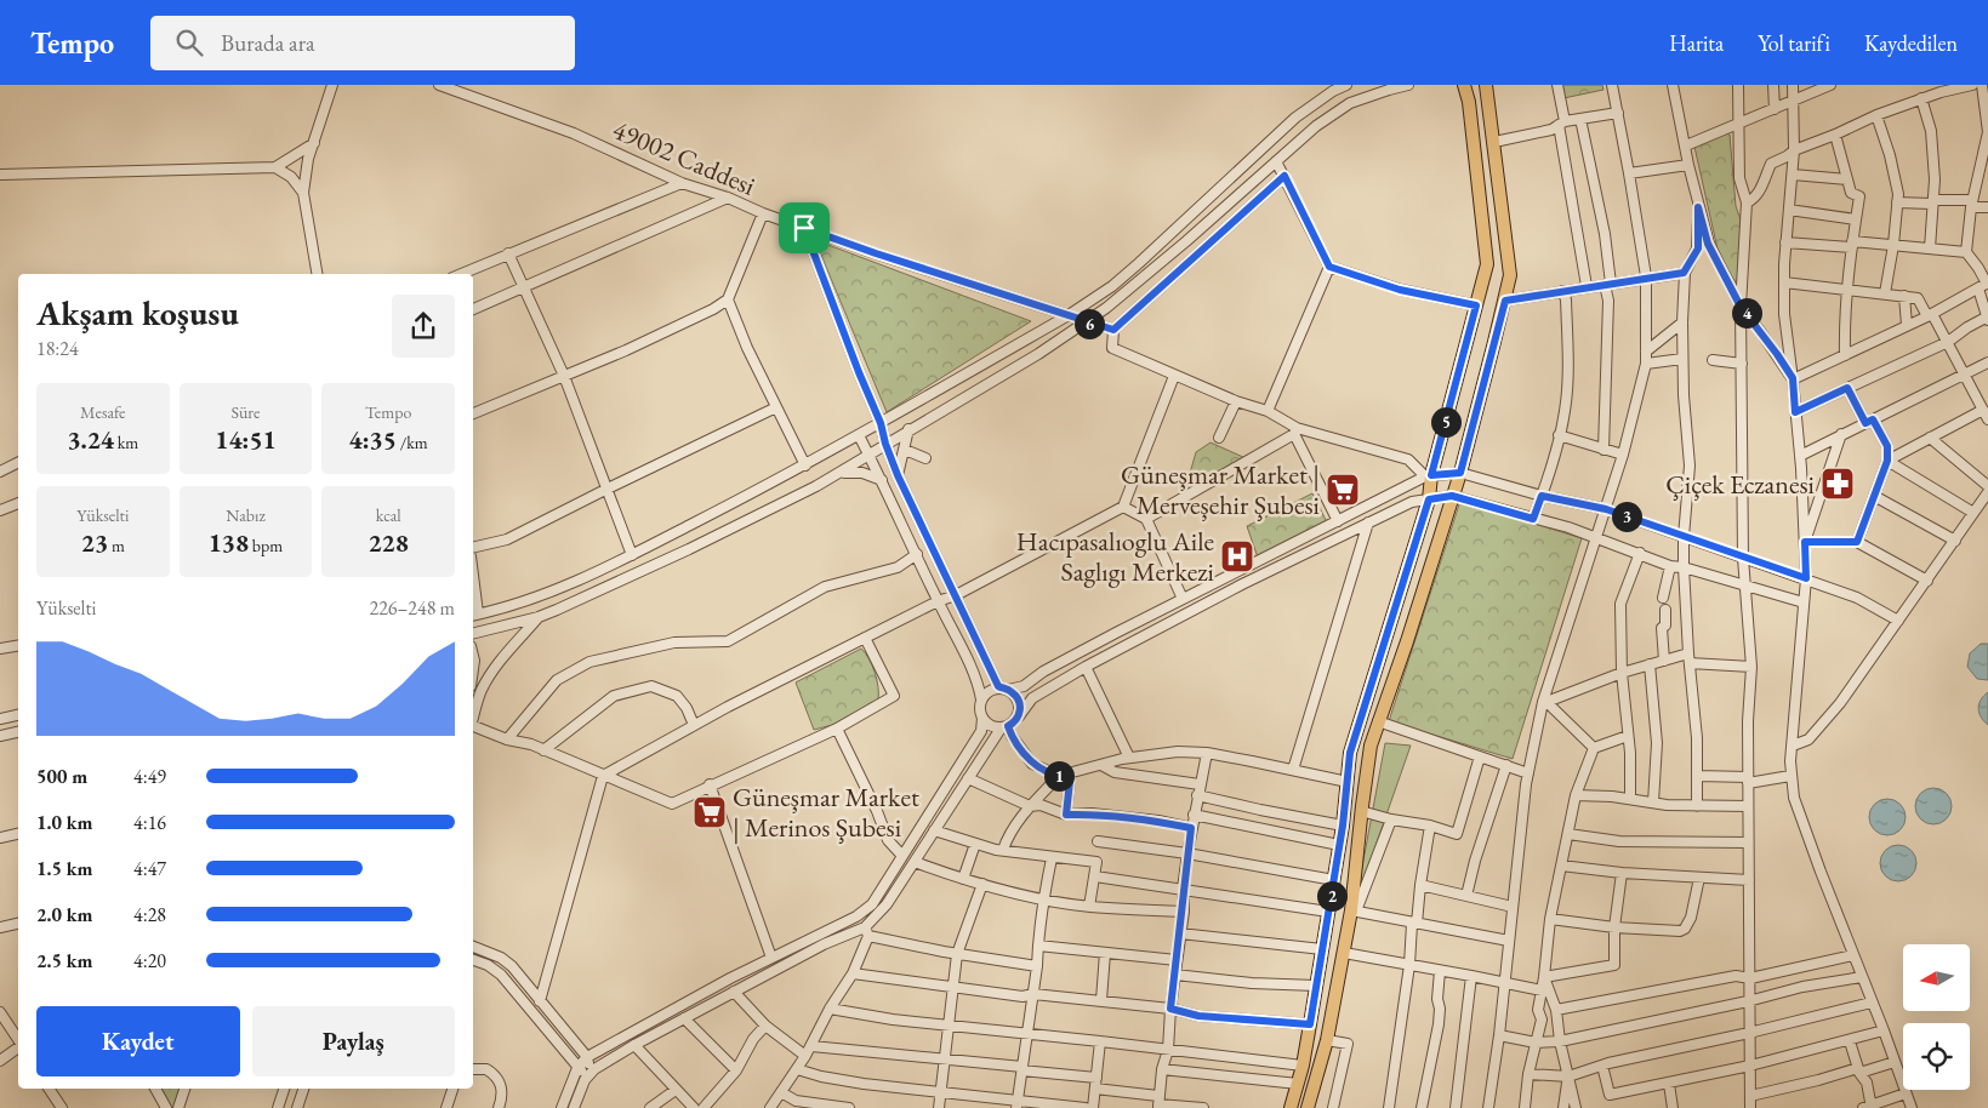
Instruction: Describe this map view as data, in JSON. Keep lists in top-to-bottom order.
{
  "streets": {
    "street": ["49002 Caddesi"]
  },
  "places": {
    "pharmacy": ["Çiçek Eczanesi"],
    "supermarket": ["Güneşmar Market | Merveşehir Şubesi", "Güneşmar Market | Merinos Şubesi"],
    "hospital": ["Hacıpasalıoglu Aile Saglıgı Merkezi"]
  },
  "north": "left",
  "page": {
    "header": "Tempo",
    "search": "Burada ara",
    "nav": ["Harita", "Yol tarifi", "Kaydedilen"],
    "heading": ["Akşam koşusu", "18:24"],
    "pins": [
      "4",
      "6",
      "5",
      "3",
      "1",
      "2"
    ],
    "stats": [
      ["Mesafe", "3.24 km"],
      ["Süre", "14:51"],
      ["Tempo", "4:35 /km"],
      ["Yükselti", "23 m"],
      ["Nabız", "138 bpm"],
      ["kcal", "228"]
    ],
    "chart": ["Yükselti", "226–248 m"],
    "list": [
      {
        "name": "500 m",
        "note": "4:49"
      },
      {
        "name": "1.0 km",
        "note": "4:16"
      },
      {
        "name": "1.5 km",
        "note": "4:47"
      },
      {
        "name": "2.0 km",
        "note": "4:28"
      },
      {
        "name": "2.5 km",
        "note": "4:20"
      }
    ],
    "buttons": ["Kaydet", "Paylaş"]
  }
}
